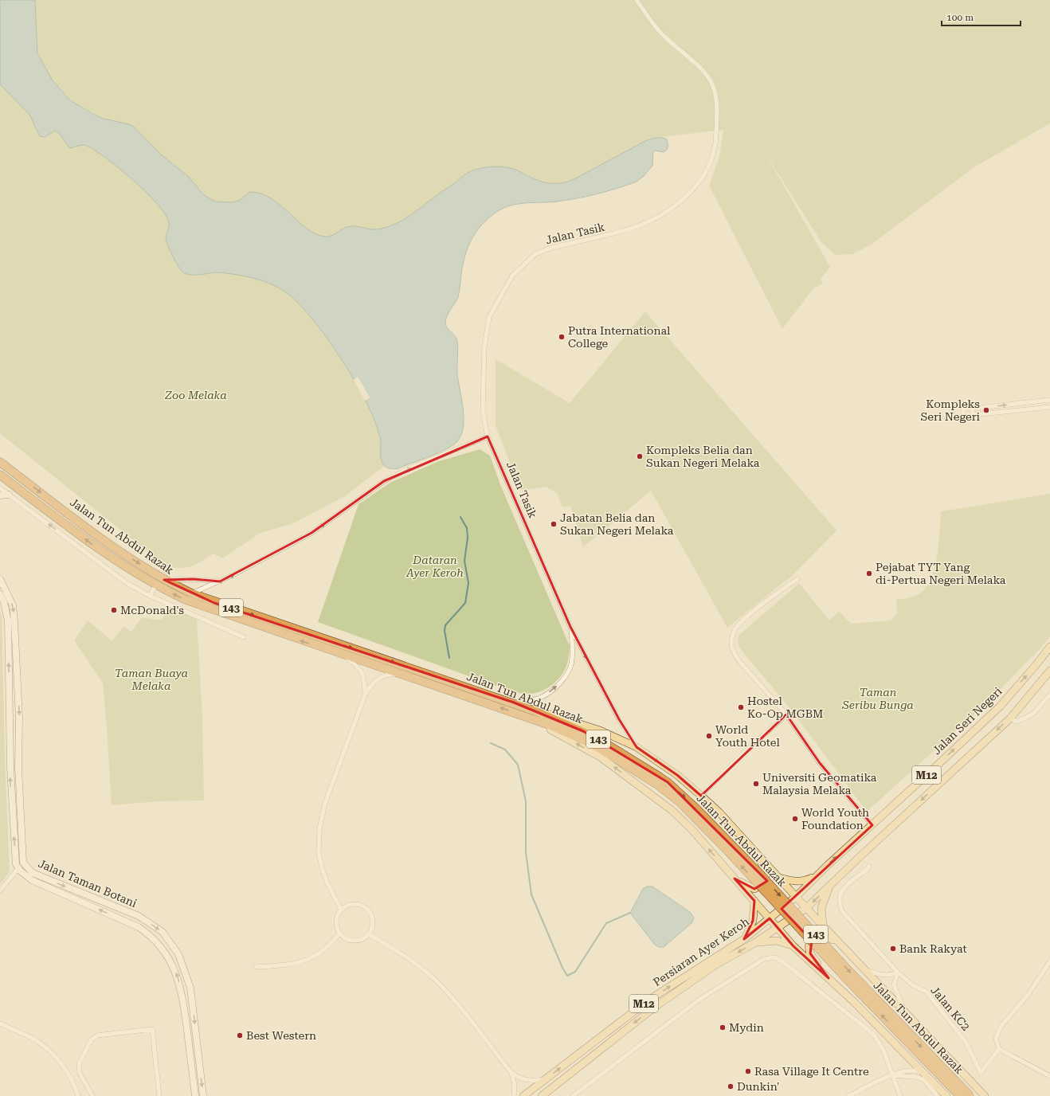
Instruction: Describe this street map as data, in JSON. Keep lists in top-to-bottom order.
{
  "streets": {
    "highway": ["Jalan Tun Abdul Razak", "143"],
    "main road": ["Jalan Seri Negeri", "M12", "Persiaran Ayer Keroh"],
    "street": ["Jalan Tasik", "Jalan Taman Botani", "Jalan KC2"]
  },
  "crossings": [
    ["Jalan Tasik", "Jalan Tun Abdul Razak"],
    ["Jalan Seri Negeri", "M12"],
    ["M12", "Persiaran Ayer Keroh"]
  ],
  "parks": [
    "Zoo Melaka",
    "Dataran Ayer Keroh",
    "Taman Buaya Melaka",
    "Taman Seribu Bunga"
  ],
  "places": [
    "Putra International College",
    "Kompleks Seri Negeri",
    "Kompleks Belia dan Sukan Negeri Melaka",
    "Jabatan Belia dan Sukan Negeri Melaka",
    "Pejabat TYT Yang di-Pertua Negeri Melaka",
    "McDonald's",
    "Hostel Ko-Op MGBM",
    "World Youth Hotel",
    "Universiti Geomatika Malaysia Melaka",
    "World Youth Foundation",
    "Bank Rakyat",
    "Mydin",
    "Best Western",
    "Rasa Village It Centre",
    "Dunkin'"
  ],
  "scale_bar": "100 m"
}
